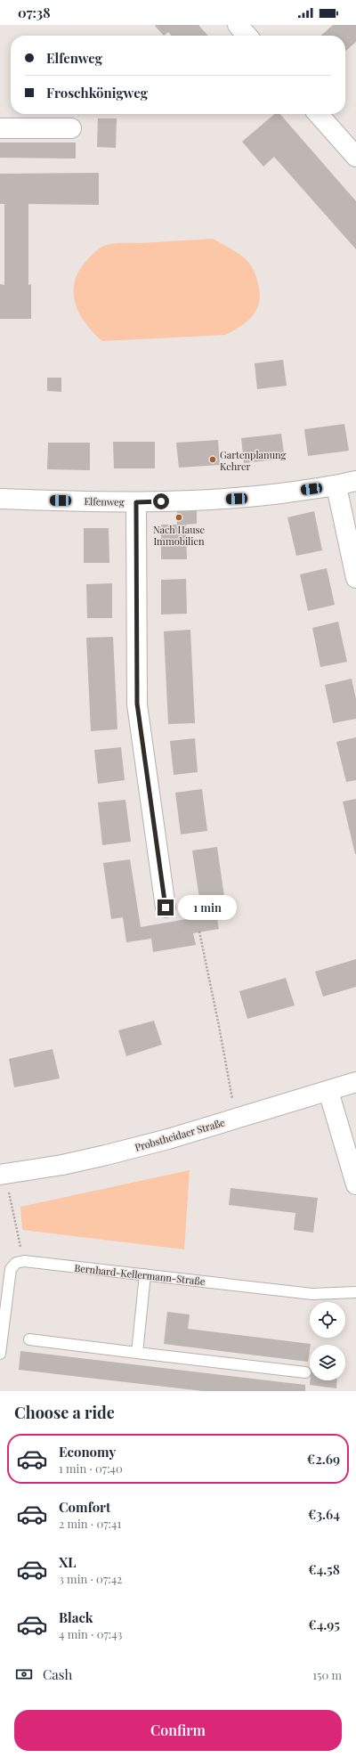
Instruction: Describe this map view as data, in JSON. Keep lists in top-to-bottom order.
{
  "streets": {
    "street": ["Elfenweg", "Probstheidaer Straße"],
    "lane": ["Bernhard-Kellermann-Straße"]
  },
  "places": ["Gartenplanung Kehrer", "Nach Hause Immobilien"],
  "page": {
    "status": "07:38",
    "banner": ["Elfenweg", "Froschkönigweg"],
    "bubble": "1 min",
    "heading": "Choose a ride",
    "list": [
      {
        "name": "Economy",
        "note": "1 min · 07:40",
        "value": "€2.69"
      },
      {
        "name": "Comfort",
        "note": "2 min · 07:41",
        "value": "€3.64"
      },
      {
        "name": "XL",
        "note": "3 min · 07:42",
        "value": "€4.58"
      },
      {
        "name": "Black",
        "note": "4 min · 07:43",
        "value": "€4.95"
      }
    ],
    "pay": ["Cash", "150 m"],
    "buttons": "Confirm"
  }
}
